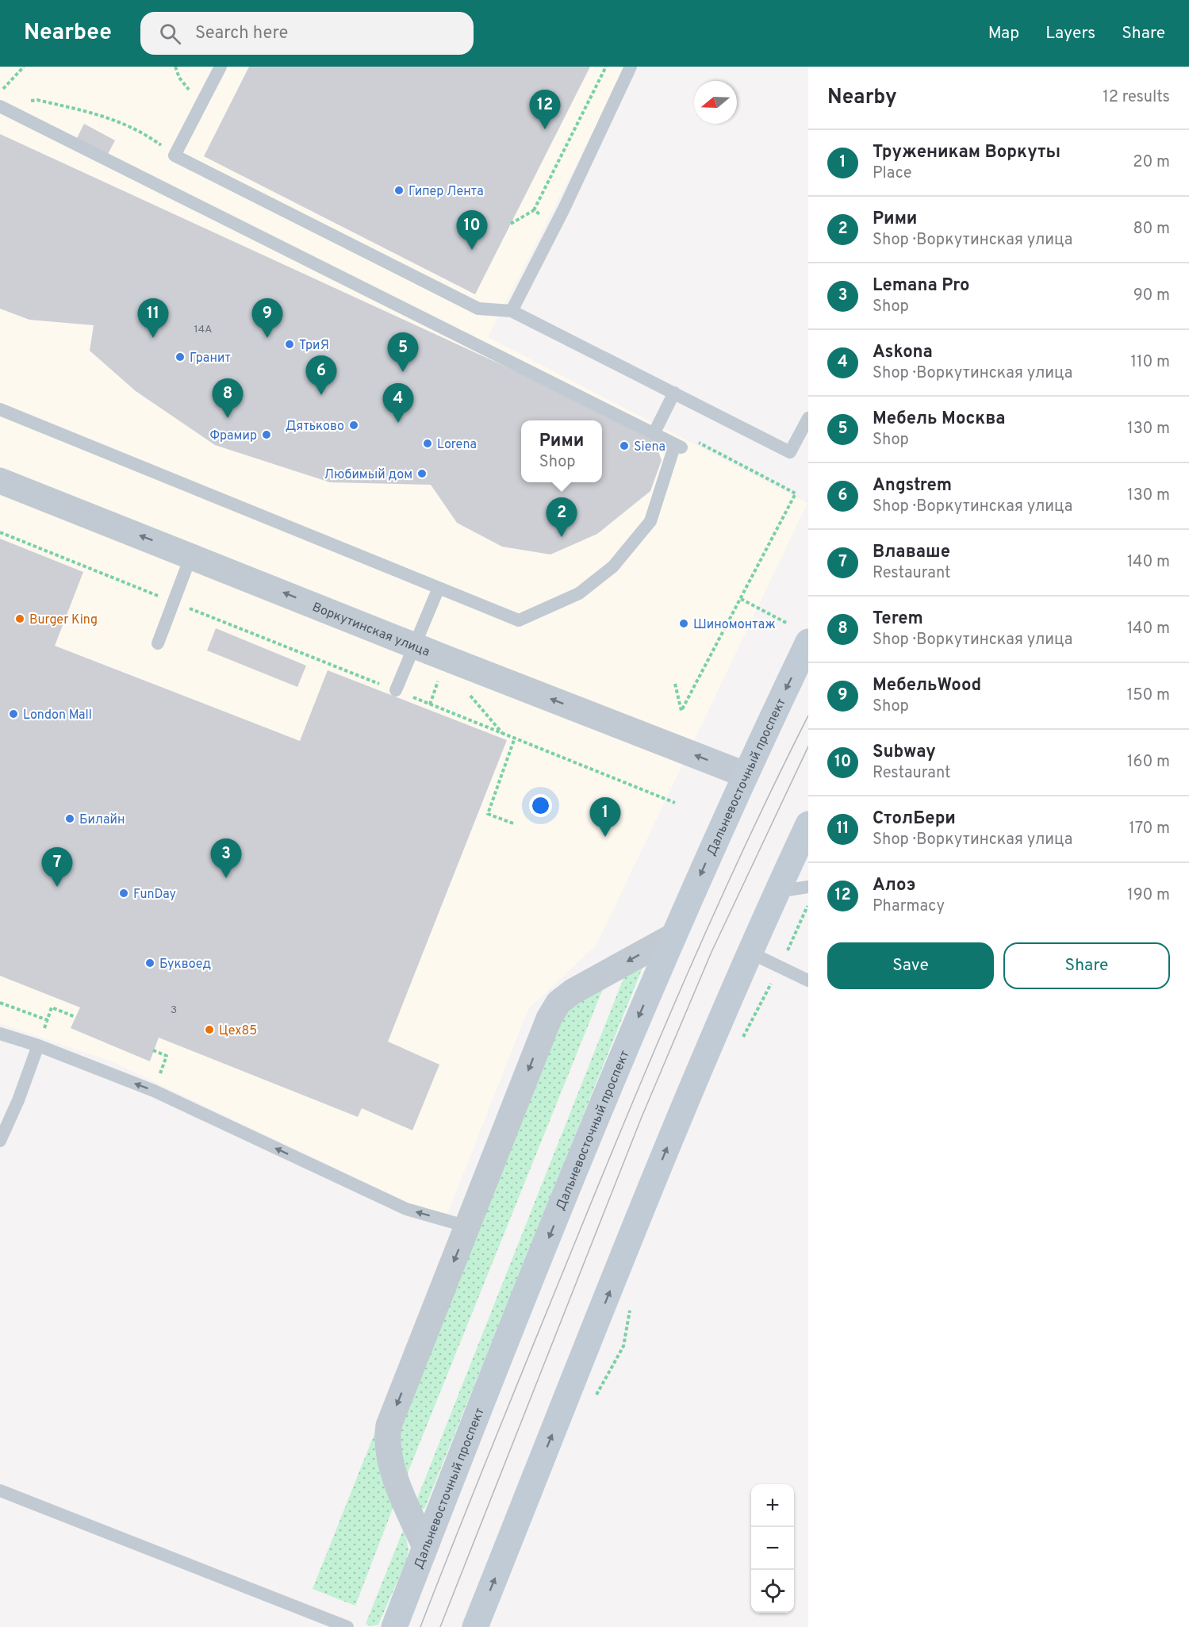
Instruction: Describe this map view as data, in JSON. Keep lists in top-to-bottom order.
{
  "streets": {
    "main road": ["Дальневосточный проспект"],
    "street": ["Воркутинская улица"]
  },
  "crossings": [
    ["Воркутинская улица", "Дальневосточный проспект"]
  ],
  "one_way": ["Воркутинская улица"],
  "places": [
    "Гипер Лента",
    "ТриЯ",
    "Гранит",
    "Дятьково",
    "Фрамир",
    "Lorena",
    "Siena",
    "Любимый дом",
    "Burger King",
    "Шиномонтаж",
    "London Mall",
    "Билайн",
    "FunDay",
    "Буквоед",
    "Цех85"
  ],
  "house_numbers": ["14А", "3"],
  "north": "left",
  "page": {
    "header": "Nearbee",
    "search": "Search here",
    "nav": ["Map", "Layers", "Share"],
    "heading": ["Nearby", "12 results"],
    "pins": [
      "12",
      "10",
      "9",
      "11",
      "5",
      "6",
      "8",
      "4",
      "2",
      "1",
      "3",
      "7"
    ],
    "list": [
      {
        "mark": "1",
        "name": "Труженикам Воркуты",
        "note": "Place",
        "value": "20 m"
      },
      {
        "mark": "2",
        "name": "Рими",
        "note": "Shop · Воркутинская улица",
        "value": "80 m"
      },
      {
        "mark": "3",
        "name": "Lemana Pro",
        "note": "Shop",
        "value": "90 m"
      },
      {
        "mark": "4",
        "name": "Askona",
        "note": "Shop · Воркутинская улица",
        "value": "110 m"
      },
      {
        "mark": "5",
        "name": "Мебель Москва",
        "note": "Shop",
        "value": "130 m"
      },
      {
        "mark": "6",
        "name": "Angstrem",
        "note": "Shop · Воркутинская улица",
        "value": "130 m"
      },
      {
        "mark": "7",
        "name": "Влаваше",
        "note": "Restaurant",
        "value": "140 m"
      },
      {
        "mark": "8",
        "name": "Terem",
        "note": "Shop · Воркутинская улица",
        "value": "140 m"
      },
      {
        "mark": "9",
        "name": "МебельWood",
        "note": "Shop",
        "value": "150 m"
      },
      {
        "mark": "10",
        "name": "Subway",
        "note": "Restaurant",
        "value": "160 m"
      },
      {
        "mark": "11",
        "name": "СтолБери",
        "note": "Shop · Воркутинская улица",
        "value": "170 m"
      },
      {
        "mark": "12",
        "name": "Алоэ",
        "note": "Pharmacy",
        "value": "190 m"
      }
    ],
    "popup": ["Рими", "Shop"],
    "buttons": ["Save", "Share"],
    "map_buttons": ["+", "−"]
  }
}
